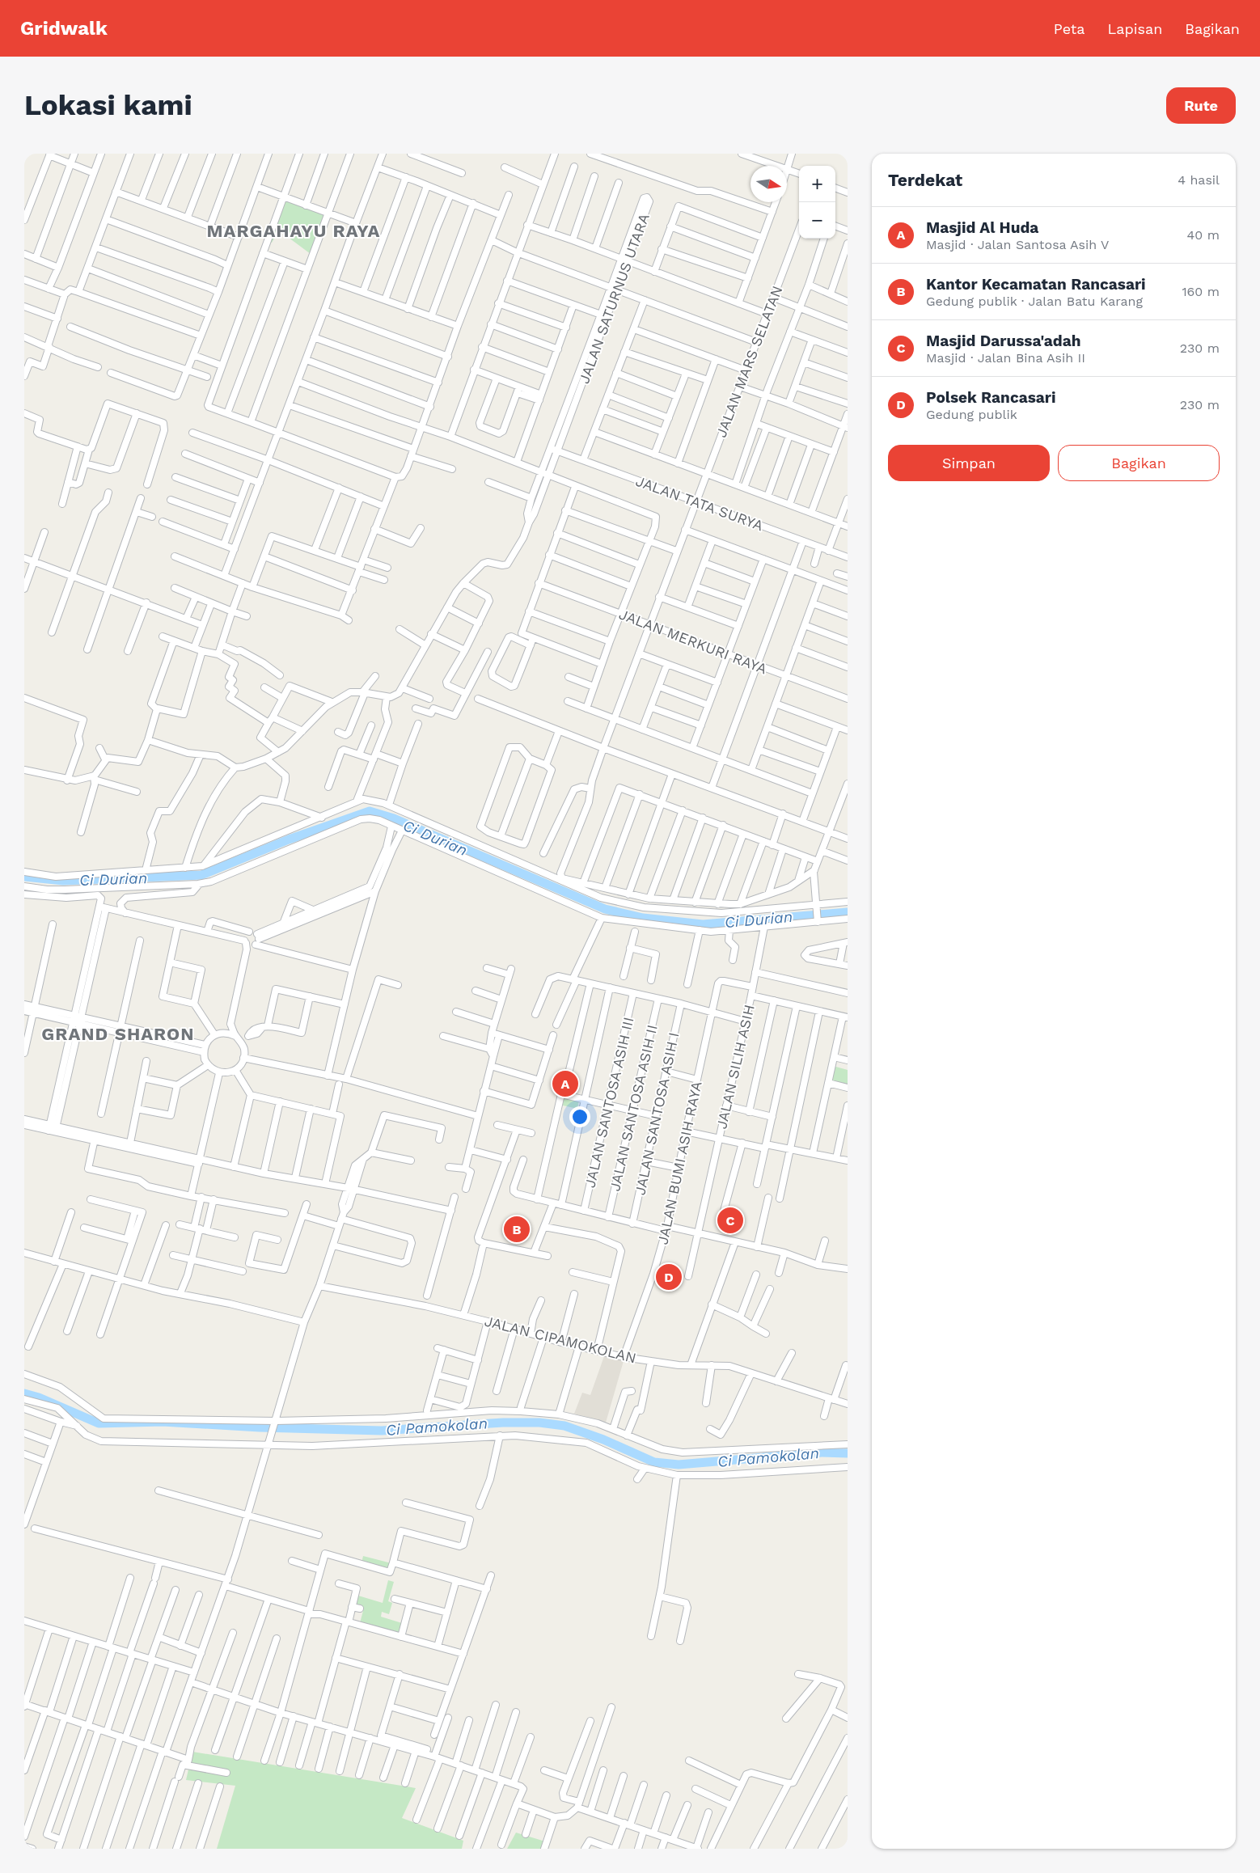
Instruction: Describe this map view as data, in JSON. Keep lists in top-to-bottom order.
{
  "streets": {
    "street": [
      "JALAN SATURNUS UTARA",
      "JALAN MARS SELATAN",
      "JALAN TATA SURYA",
      "JALAN MERKURI RAYA",
      "JALAN SILIH ASIH",
      "JALAN SANTOSA ASIH III",
      "JALAN SANTOSA ASIH II",
      "JALAN SANTOSA ASIH I",
      "JALAN BUMI ASIH RAYA",
      "JALAN CIPAMOKOLAN"
    ]
  },
  "crossings": [
    ["JALAN SATURNUS UTARA", "JALAN TATA SURYA"],
    ["JALAN MARS SELATAN", "JALAN TATA SURYA"],
    ["JALAN MARS SELATAN", "JALAN MERKURI RAYA"],
    ["JALAN SILIH ASIH", "JALAN BUMI ASIH RAYA"],
    ["JALAN BUMI ASIH RAYA", "JALAN CIPAMOKOLAN"]
  ],
  "districts": ["MARGAHAYU RAYA", "GRAND SHARON"],
  "water": ["Ci Durian", "Ci Pamokolan"],
  "north": "right",
  "page": {
    "header": "Gridwalk",
    "nav": ["Peta", "Lapisan", "Bagikan"],
    "buttons": [
      "Rute",
      ["Simpan", "Bagikan"]
    ],
    "title": "Lokasi kami",
    "heading": ["Terdekat", "4 hasil"],
    "map_buttons": ["+", "−"],
    "list": [
      {
        "mark": "A",
        "name": "Masjid Al Huda",
        "note": "Masjid · Jalan Santosa Asih V",
        "value": "40 m"
      },
      {
        "mark": "B",
        "name": "Kantor Kecamatan Rancasari",
        "note": "Gedung publik · Jalan Batu Karang",
        "value": "160 m"
      },
      {
        "mark": "C",
        "name": "Masjid Darussa'adah",
        "note": "Masjid · Jalan Bina Asih II",
        "value": "230 m"
      },
      {
        "mark": "D",
        "name": "Polsek Rancasari",
        "note": "Gedung publik",
        "value": "230 m"
      }
    ],
    "pins": [
      "A",
      "C",
      "B",
      "D"
    ]
  }
}
